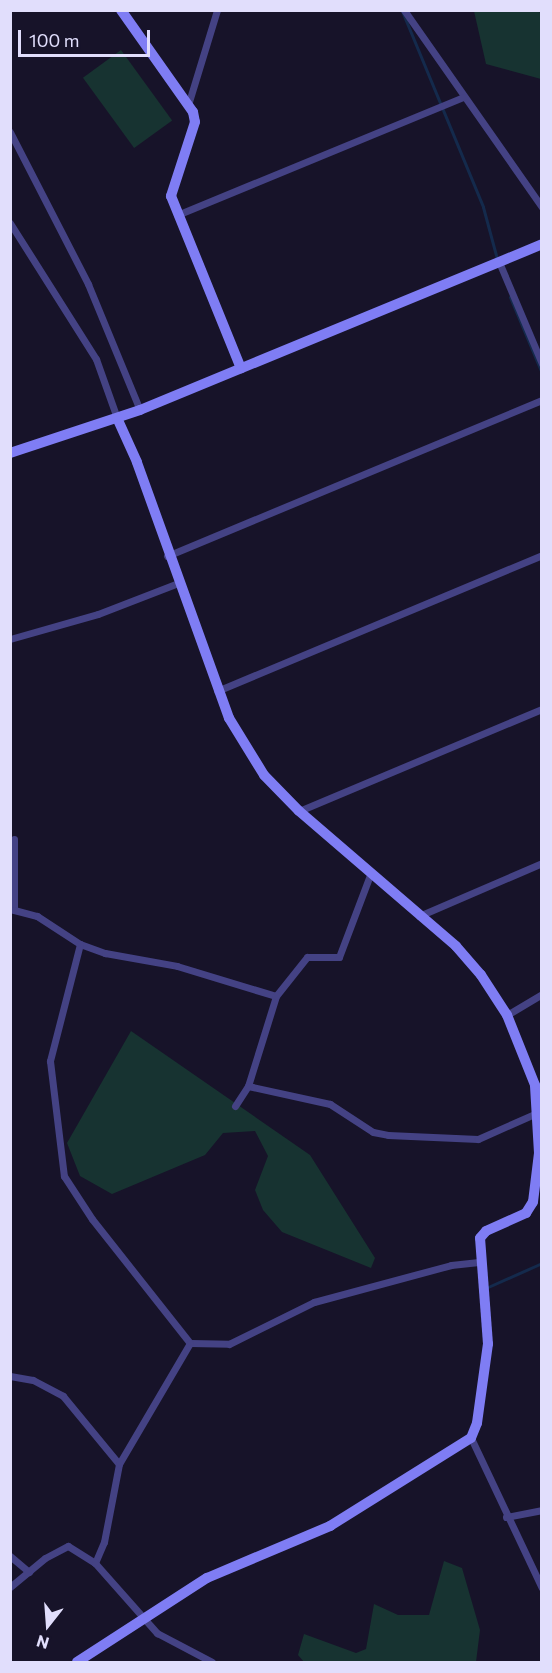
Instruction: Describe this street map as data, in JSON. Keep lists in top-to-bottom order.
{
  "scale_bar": "100 m",
  "north": "bottom"
}
